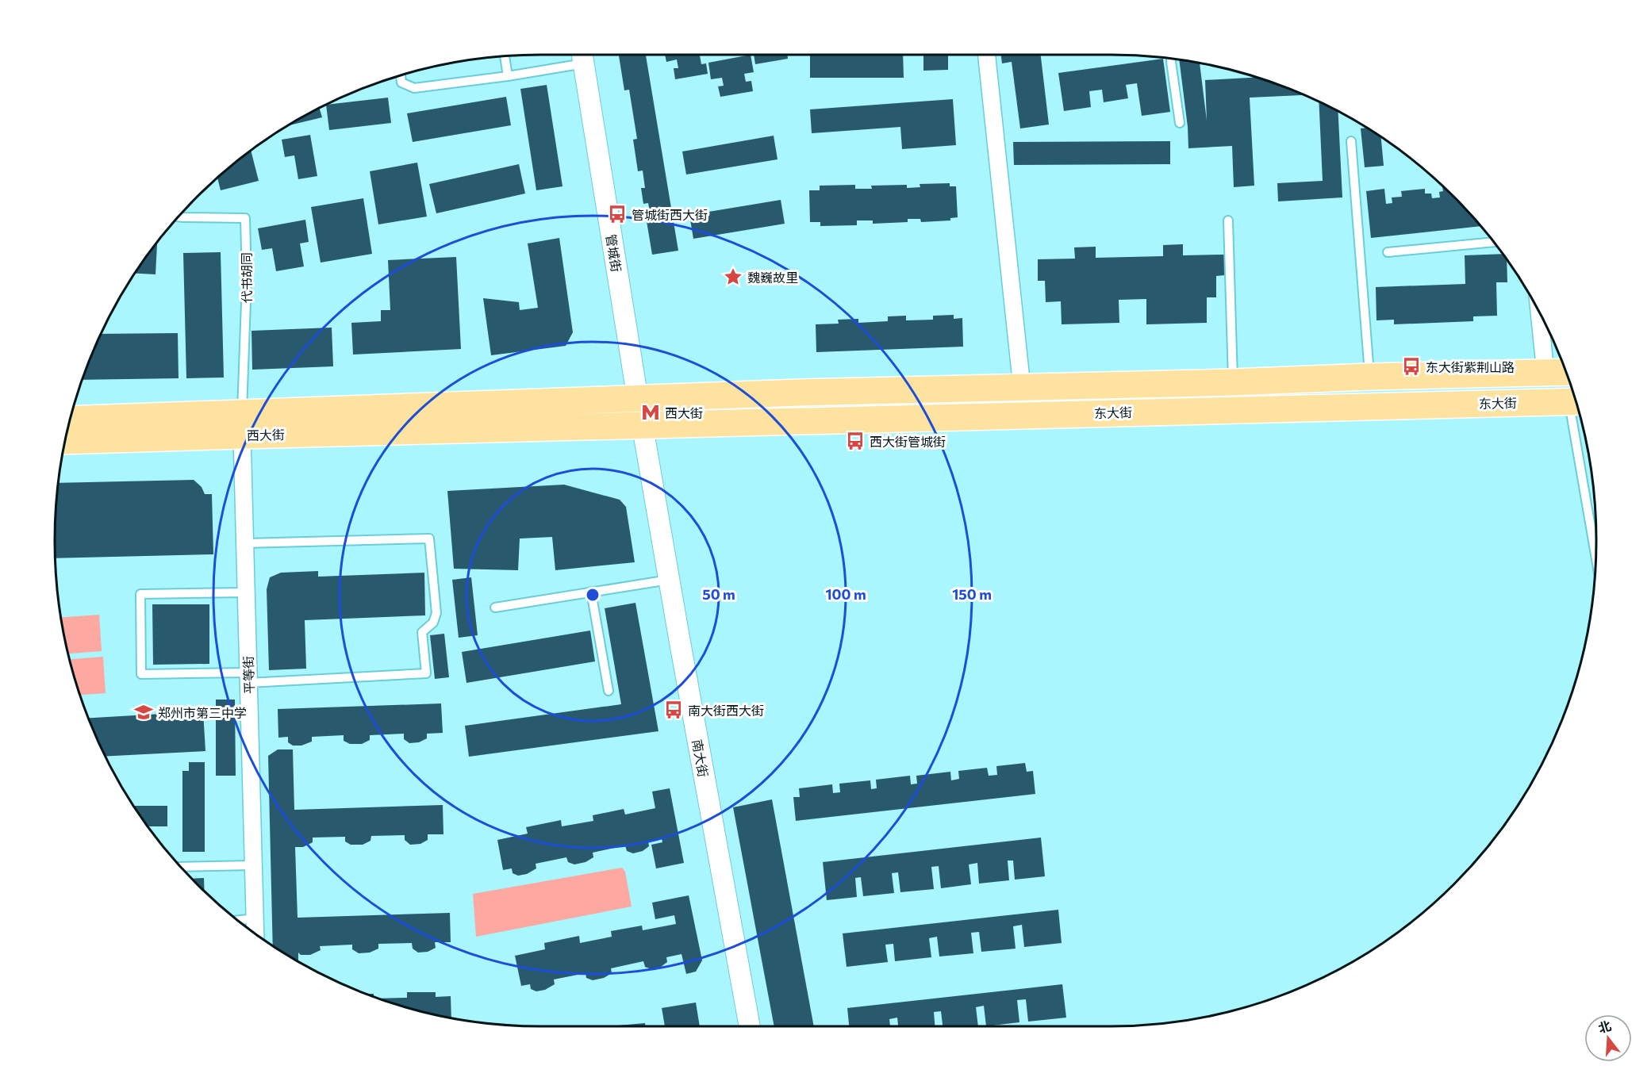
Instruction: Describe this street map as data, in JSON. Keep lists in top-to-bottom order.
{
  "streets": {
    "main road": ["东大街", "西大街"],
    "street": ["管城街", "平等街", "南大街"],
    "lane": ["代书胡同"]
  },
  "crossings": [
    ["管城街", "东大街"],
    ["管城街", "西大街"],
    ["管城街", "南大街"],
    ["代书胡同", "西大街"],
    ["代书胡同", "平等街"],
    ["东大街", "西大街"],
    ["东大街", "南大街"],
    ["西大街", "平等街"],
    ["西大街", "南大街"]
  ],
  "places": {
    "bus stop": [
      "管城街西大街",
      "东大街紫荆山路",
      "西大街管城街",
      "南大街西大街"
    ],
    "place": ["魏巍故里"],
    "metro station": ["西大街"],
    "school or university": ["郑州市第三中学"]
  },
  "north": "top",
  "rings": ["50 m", "100 m", "150 m"]
}
